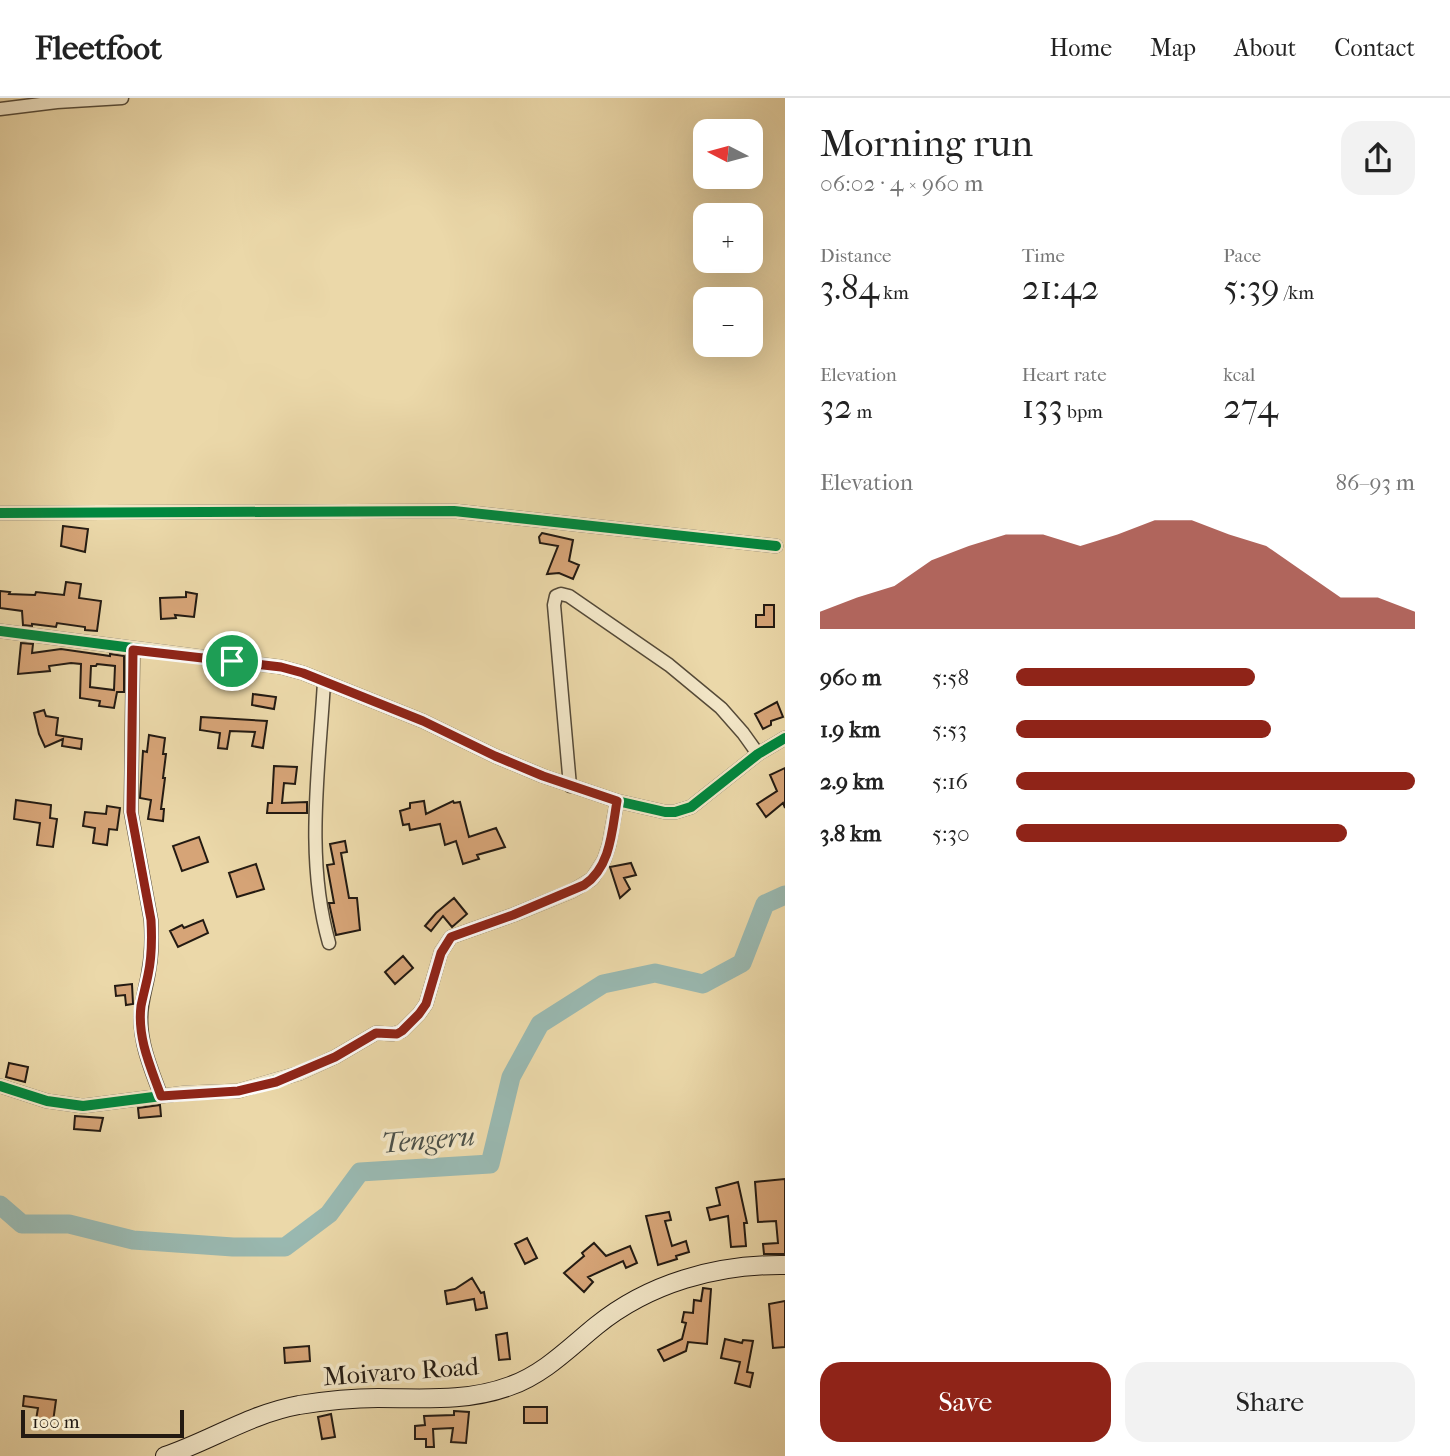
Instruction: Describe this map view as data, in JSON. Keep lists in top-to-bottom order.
{
  "streets": {
    "street": ["Moivaro Road"]
  },
  "water": ["Tengeru"],
  "scale_bar": "100 m",
  "north": "left",
  "page": {
    "header": "Fleetfoot",
    "nav": [
      "Home",
      "Map",
      "About",
      "Contact"
    ],
    "heading": ["Morning run", "06:02 · 4 × 960 m"],
    "map_buttons": ["+", "−"],
    "stats": [
      ["Distance", "3.84 km"],
      ["Time", "21:42"],
      ["Pace", "5:39 /km"],
      ["Elevation", "32 m"],
      ["Heart rate", "133 bpm"],
      ["kcal", "274"]
    ],
    "chart": ["Elevation", "86–93 m"],
    "list": [
      {
        "name": "960 m",
        "note": "5:58"
      },
      {
        "name": "1.9 km",
        "note": "5:53"
      },
      {
        "name": "2.9 km",
        "note": "5:16"
      },
      {
        "name": "3.8 km",
        "note": "5:30"
      }
    ],
    "buttons": ["Save", "Share"],
    "scale": "100 m"
  }
}
